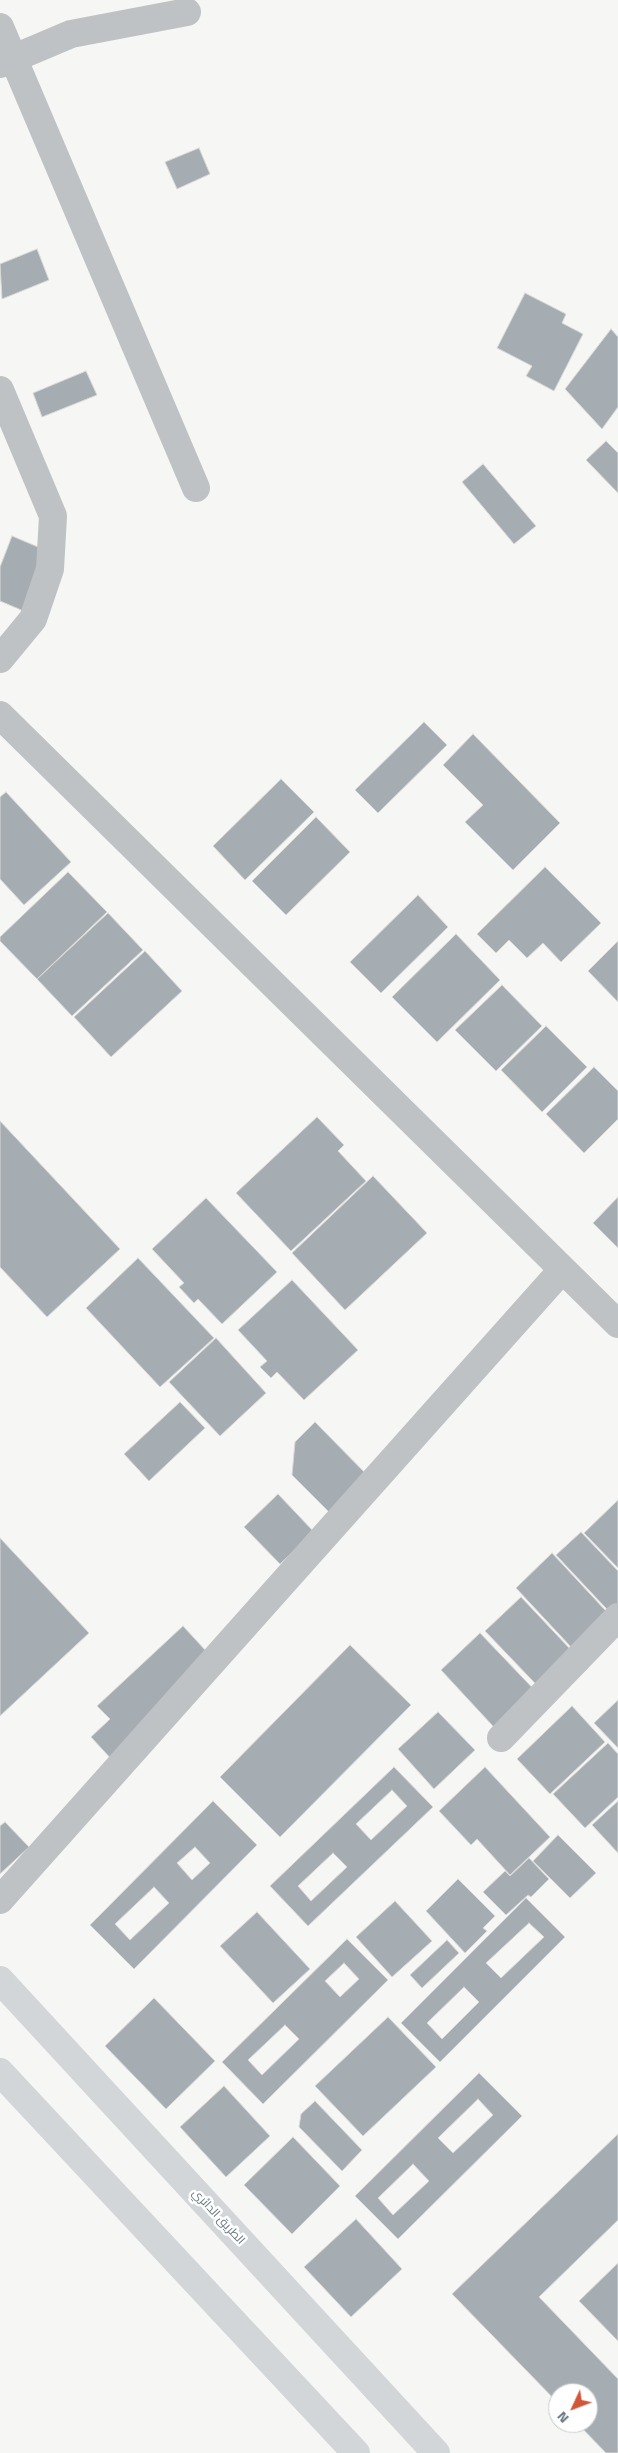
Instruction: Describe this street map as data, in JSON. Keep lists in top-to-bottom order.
{
  "streets": {
    "main road": ["الطريق الدائري"]
  },
  "north": "bottom left"
}
